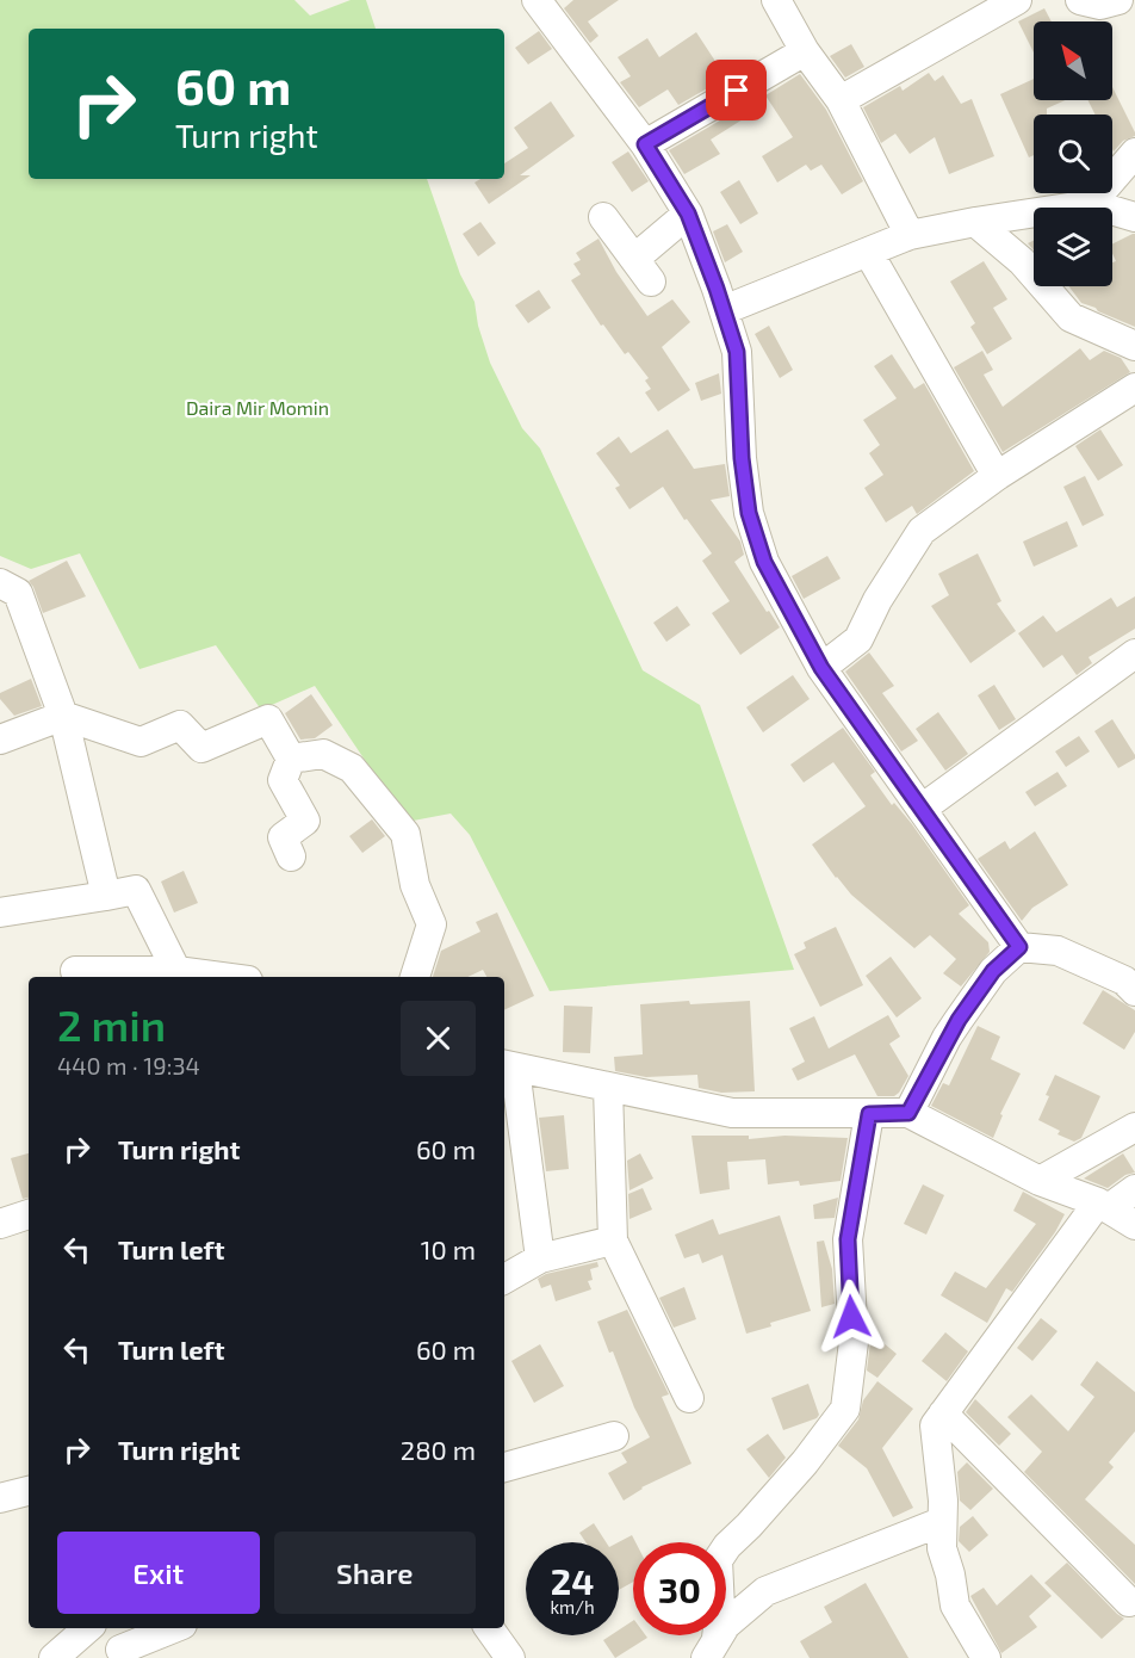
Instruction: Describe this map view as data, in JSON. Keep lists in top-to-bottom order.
{
  "parks": ["Daira Mir Momin"],
  "north": "top left",
  "page": {
    "turn": ["60 m", "Turn right"],
    "heading": ["2 min", "440 m · 19:34"],
    "list": [
      {
        "name": "Turn right",
        "value": "60 m"
      },
      {
        "name": "Turn left",
        "value": "10 m"
      },
      {
        "name": "Turn left",
        "value": "60 m"
      },
      {
        "name": "Turn right",
        "value": "280 m"
      }
    ],
    "buttons": ["Exit", "Share"],
    "speed": "24 km/h",
    "limit": "30"
  }
}
